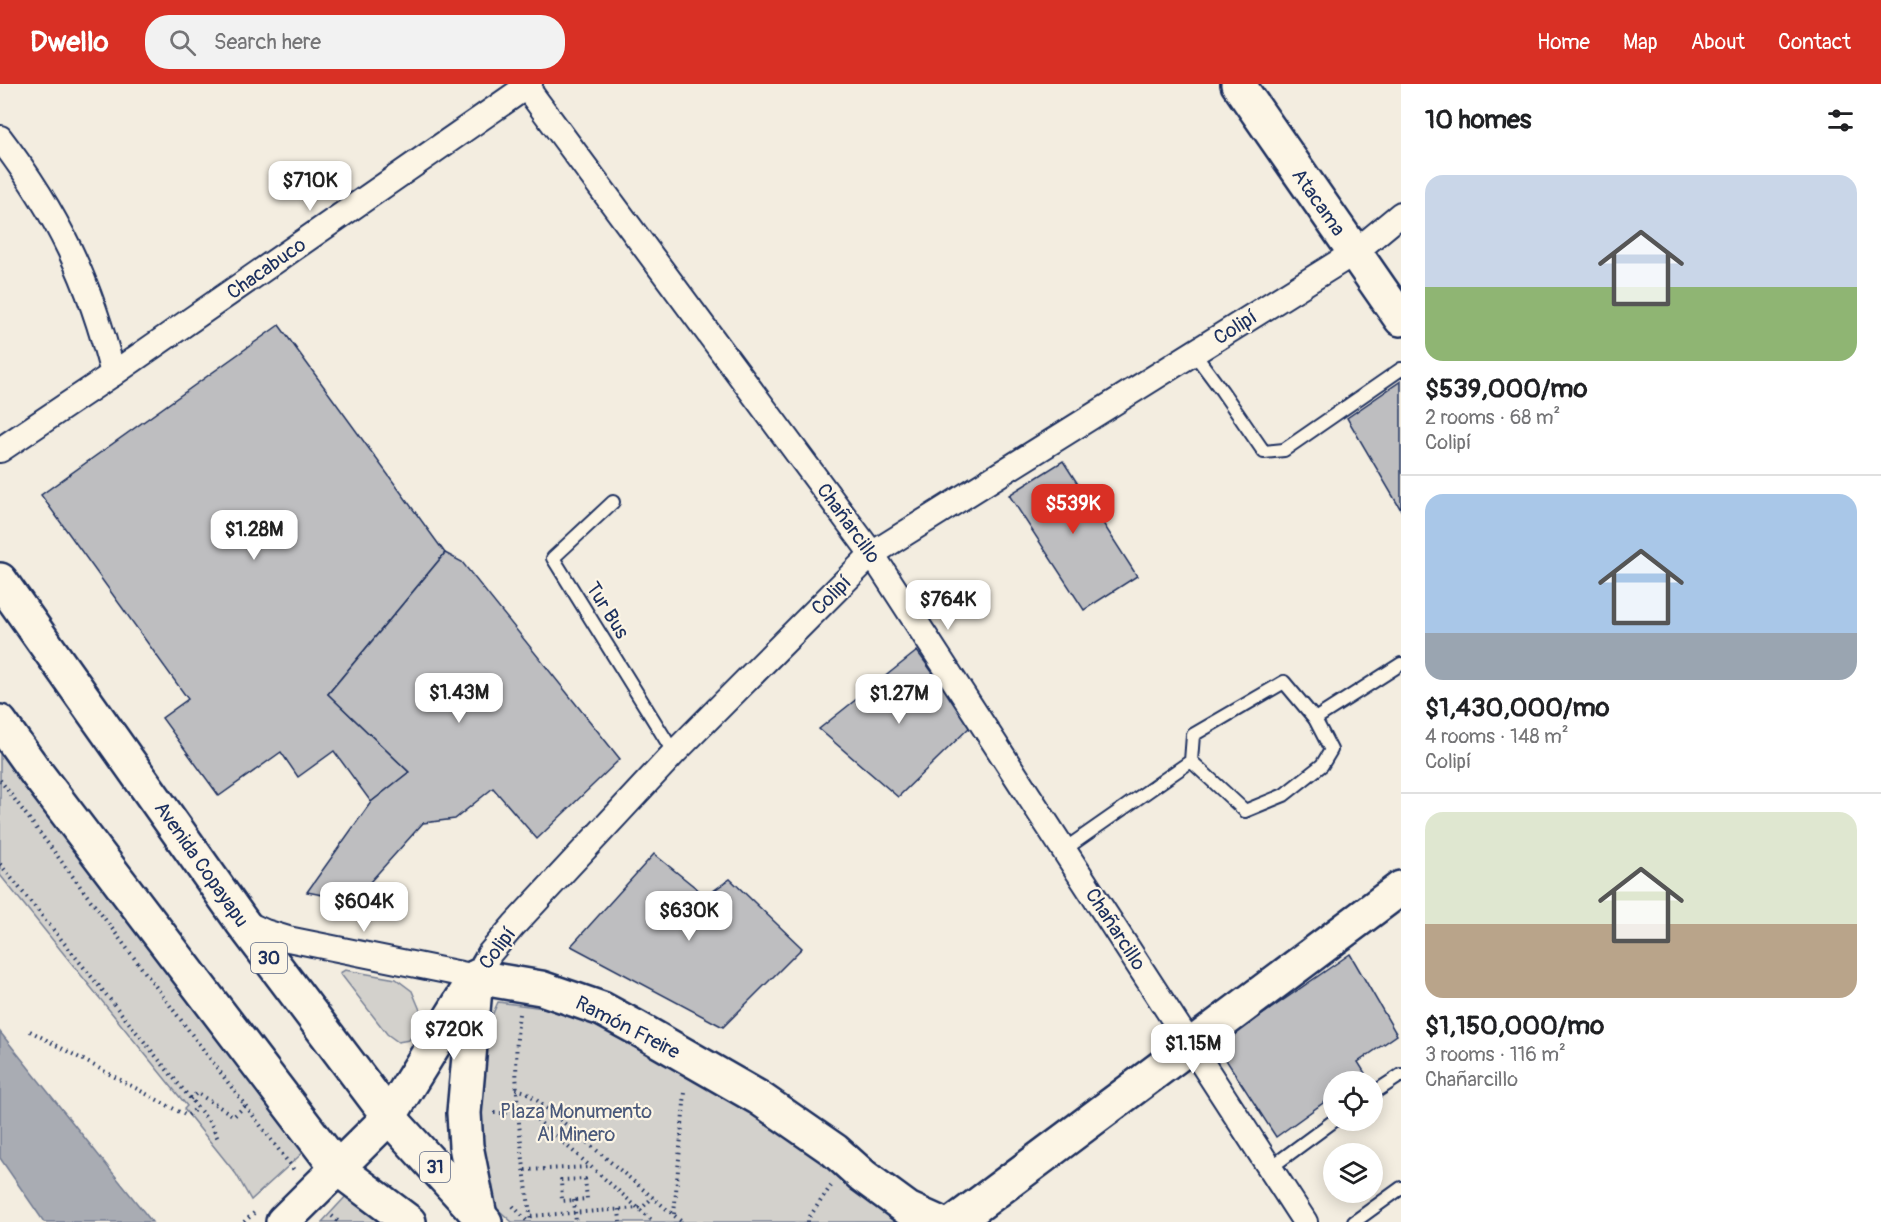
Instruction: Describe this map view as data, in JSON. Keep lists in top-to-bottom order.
{
  "streets": {
    "main road": [
      "Atacama",
      "Colipí",
      "Avenida Copayapu",
      "30",
      "Ramón Freire",
      "31"
    ],
    "street": ["Chacabuco", "Chañarcillo"],
    "lane": ["Tur Bus"]
  },
  "crossings": [
    ["Atacama", "Colipí"],
    ["Chacabuco", "Chañarcillo"],
    ["Colipí", "Chañarcillo"],
    ["Colipí", "Tur Bus"],
    ["Colipí", "Avenida Copayapu"],
    ["Colipí", "Ramón Freire"],
    ["Avenida Copayapu", "Ramón Freire"]
  ],
  "parks": ["Plaza Monumento Al Minero"],
  "page": {
    "header": "Dwello",
    "search": "Search here",
    "nav": [
      "Home",
      "Map",
      "About",
      "Contact"
    ],
    "heading": "10 homes",
    "list": [
      {
        "name": "$539,000/mo",
        "note": "2 rooms · 68 m² · Colipí"
      },
      {
        "name": "$1,430,000/mo",
        "note": "4 rooms · 148 m² · Colipí"
      },
      {
        "name": "$1,150,000/mo",
        "note": "3 rooms · 116 m² · Chañarcillo"
      }
    ],
    "price": [
      "$710K",
      "$539K",
      "$1.28M",
      "$764K",
      "$1.43M",
      "$1.27M",
      "$604K",
      "$630K",
      "$720K",
      "$1.15M"
    ]
  }
}
